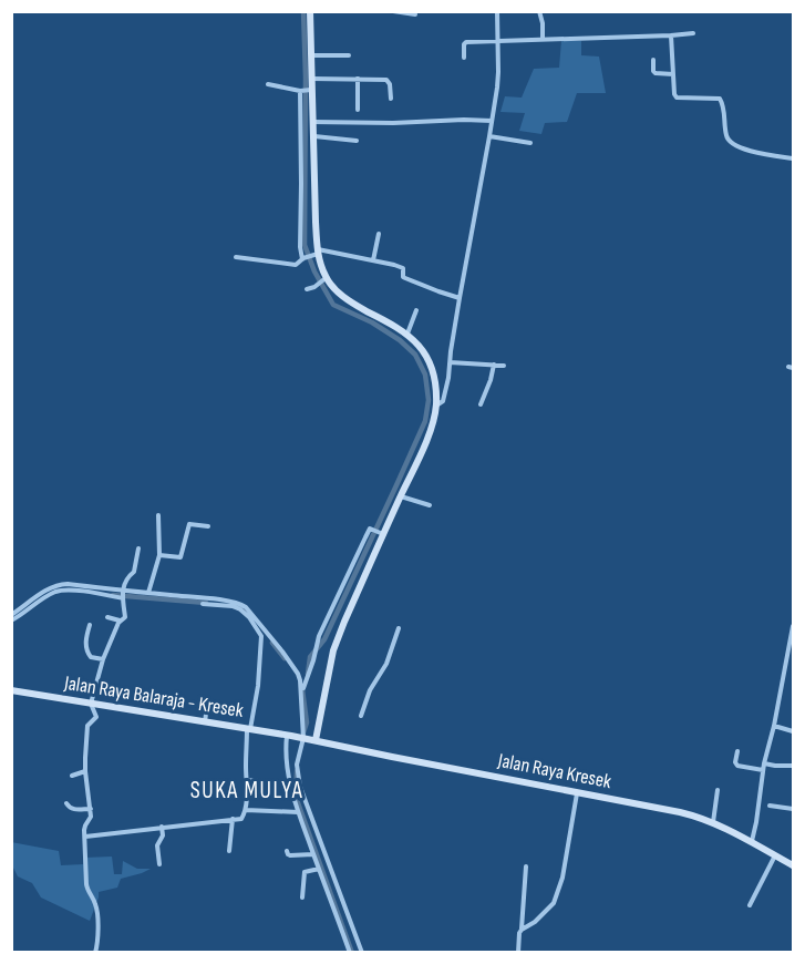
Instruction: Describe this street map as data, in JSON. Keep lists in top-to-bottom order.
{
  "streets": {
    "main road": ["Jalan Raya Balaraja - Kresek", "Jalan Raya Kresek"]
  },
  "crossings": [
    ["Jalan Raya Balaraja - Kresek", "Jalan Raya Kresek"]
  ],
  "districts": ["SUKA MULYA"]
}
